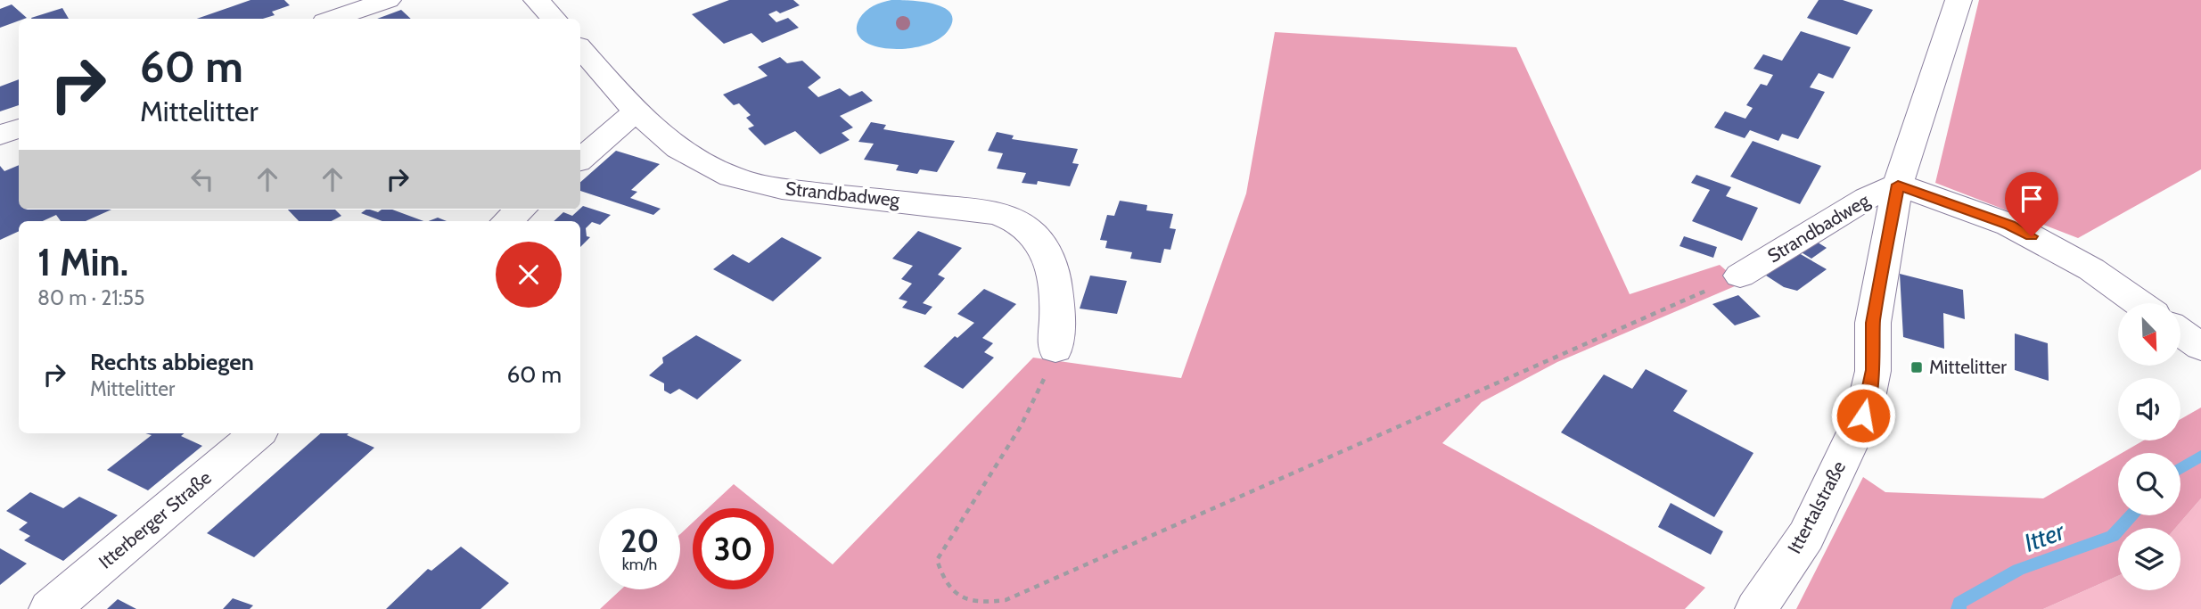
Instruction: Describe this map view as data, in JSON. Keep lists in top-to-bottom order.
{
  "streets": {
    "street": ["Strandbadweg", "Ittertalstraße", "Itterberger Straße"]
  },
  "crossings": [
    ["Strandbadweg", "Ittertalstraße"]
  ],
  "water": ["Itter"],
  "places": {
    "transit": ["Mittelitter"]
  },
  "north": "bottom right",
  "page": {
    "turn": ["60 m", "Mittelitter"],
    "heading": ["1 Min.", "80 m · 21:55"],
    "list": [
      {
        "name": "Rechts abbiegen",
        "note": "Mittelitter",
        "value": "60 m"
      }
    ],
    "speed": "20 km/h",
    "limit": "30"
  }
}
